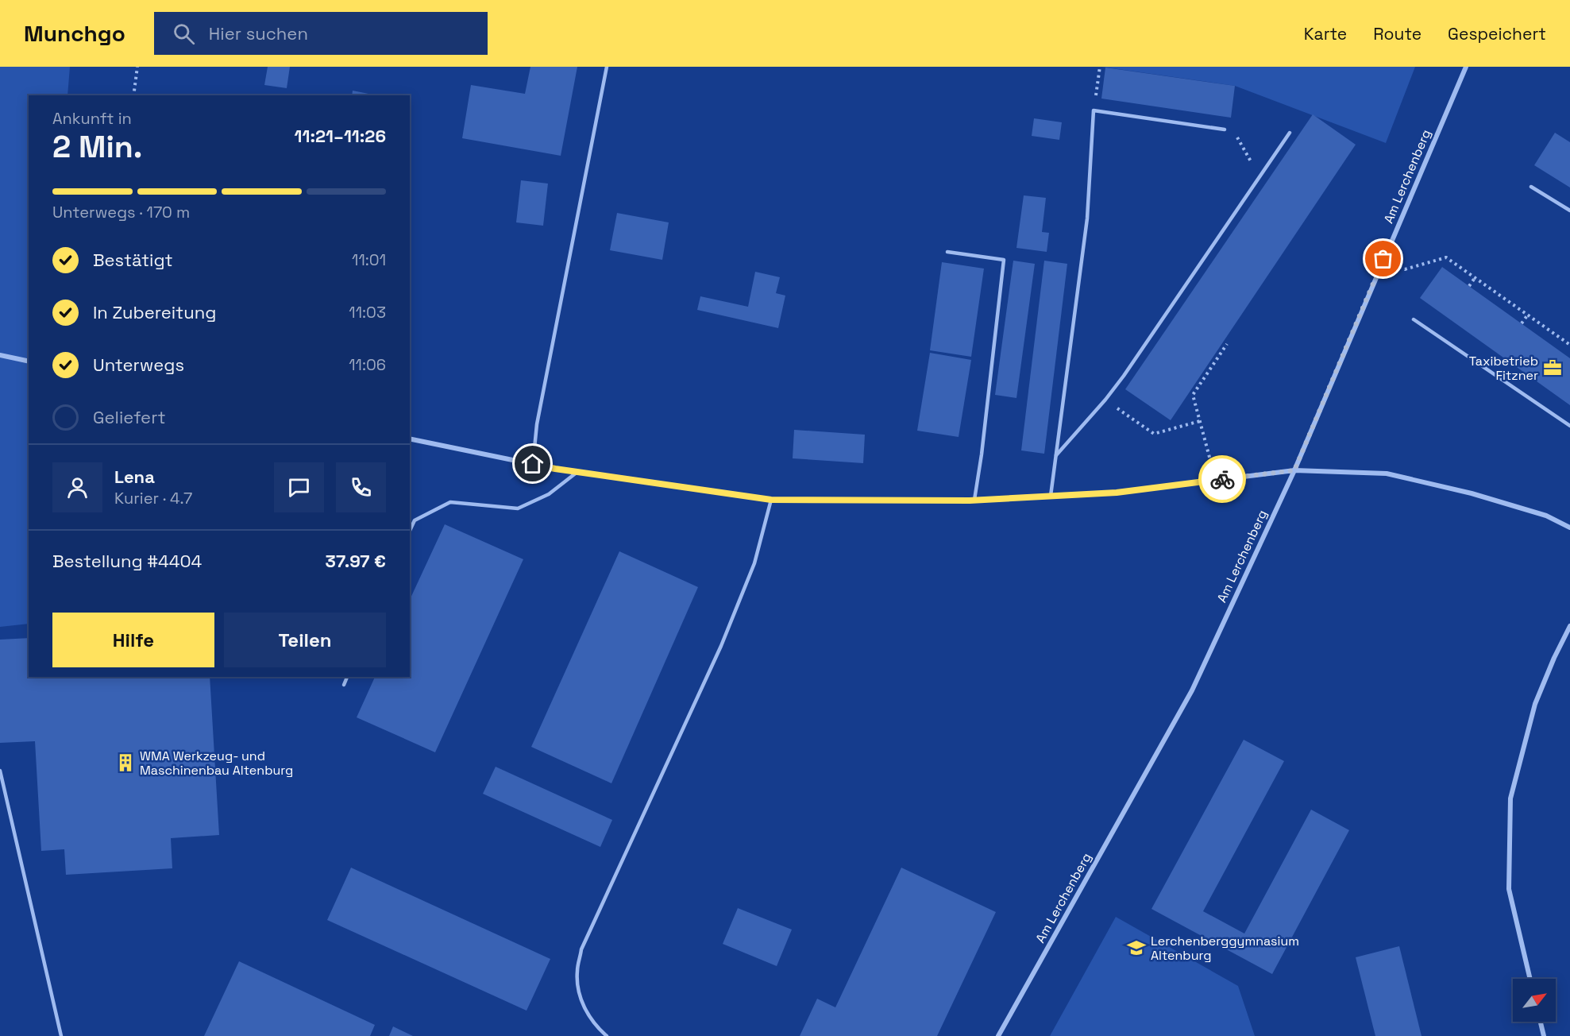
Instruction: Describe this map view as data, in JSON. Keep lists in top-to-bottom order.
{
  "streets": {
    "street": ["Am Lerchenberg"]
  },
  "places": {
    "office": ["Taxibetrieb Fitzner"],
    "building": ["WMA Werkzeug- und Maschinenbau Altenburg"],
    "school or university": ["Lerchenberggymnasium Altenburg"]
  },
  "north": "top right",
  "page": {
    "header": "Munchgo",
    "search": "Hier suchen",
    "nav": ["Karte", "Route", "Gespeichert"],
    "heading": ["2 Min.", "Ankunft in", "11:21–11:26"],
    "panel": [
      "Lena",
      "Kurier · 4.7",
      "Bestellung #4404",
      "37.97 €"
    ],
    "bar": "Unterwegs · 170 m",
    "list": [
      ["Bestätigt", "11:01"],
      ["In Zubereitung", "11:03"],
      ["Unterwegs", "11:06"],
      "Geliefert"
    ],
    "buttons": ["Hilfe", "Teilen"]
  }
}
